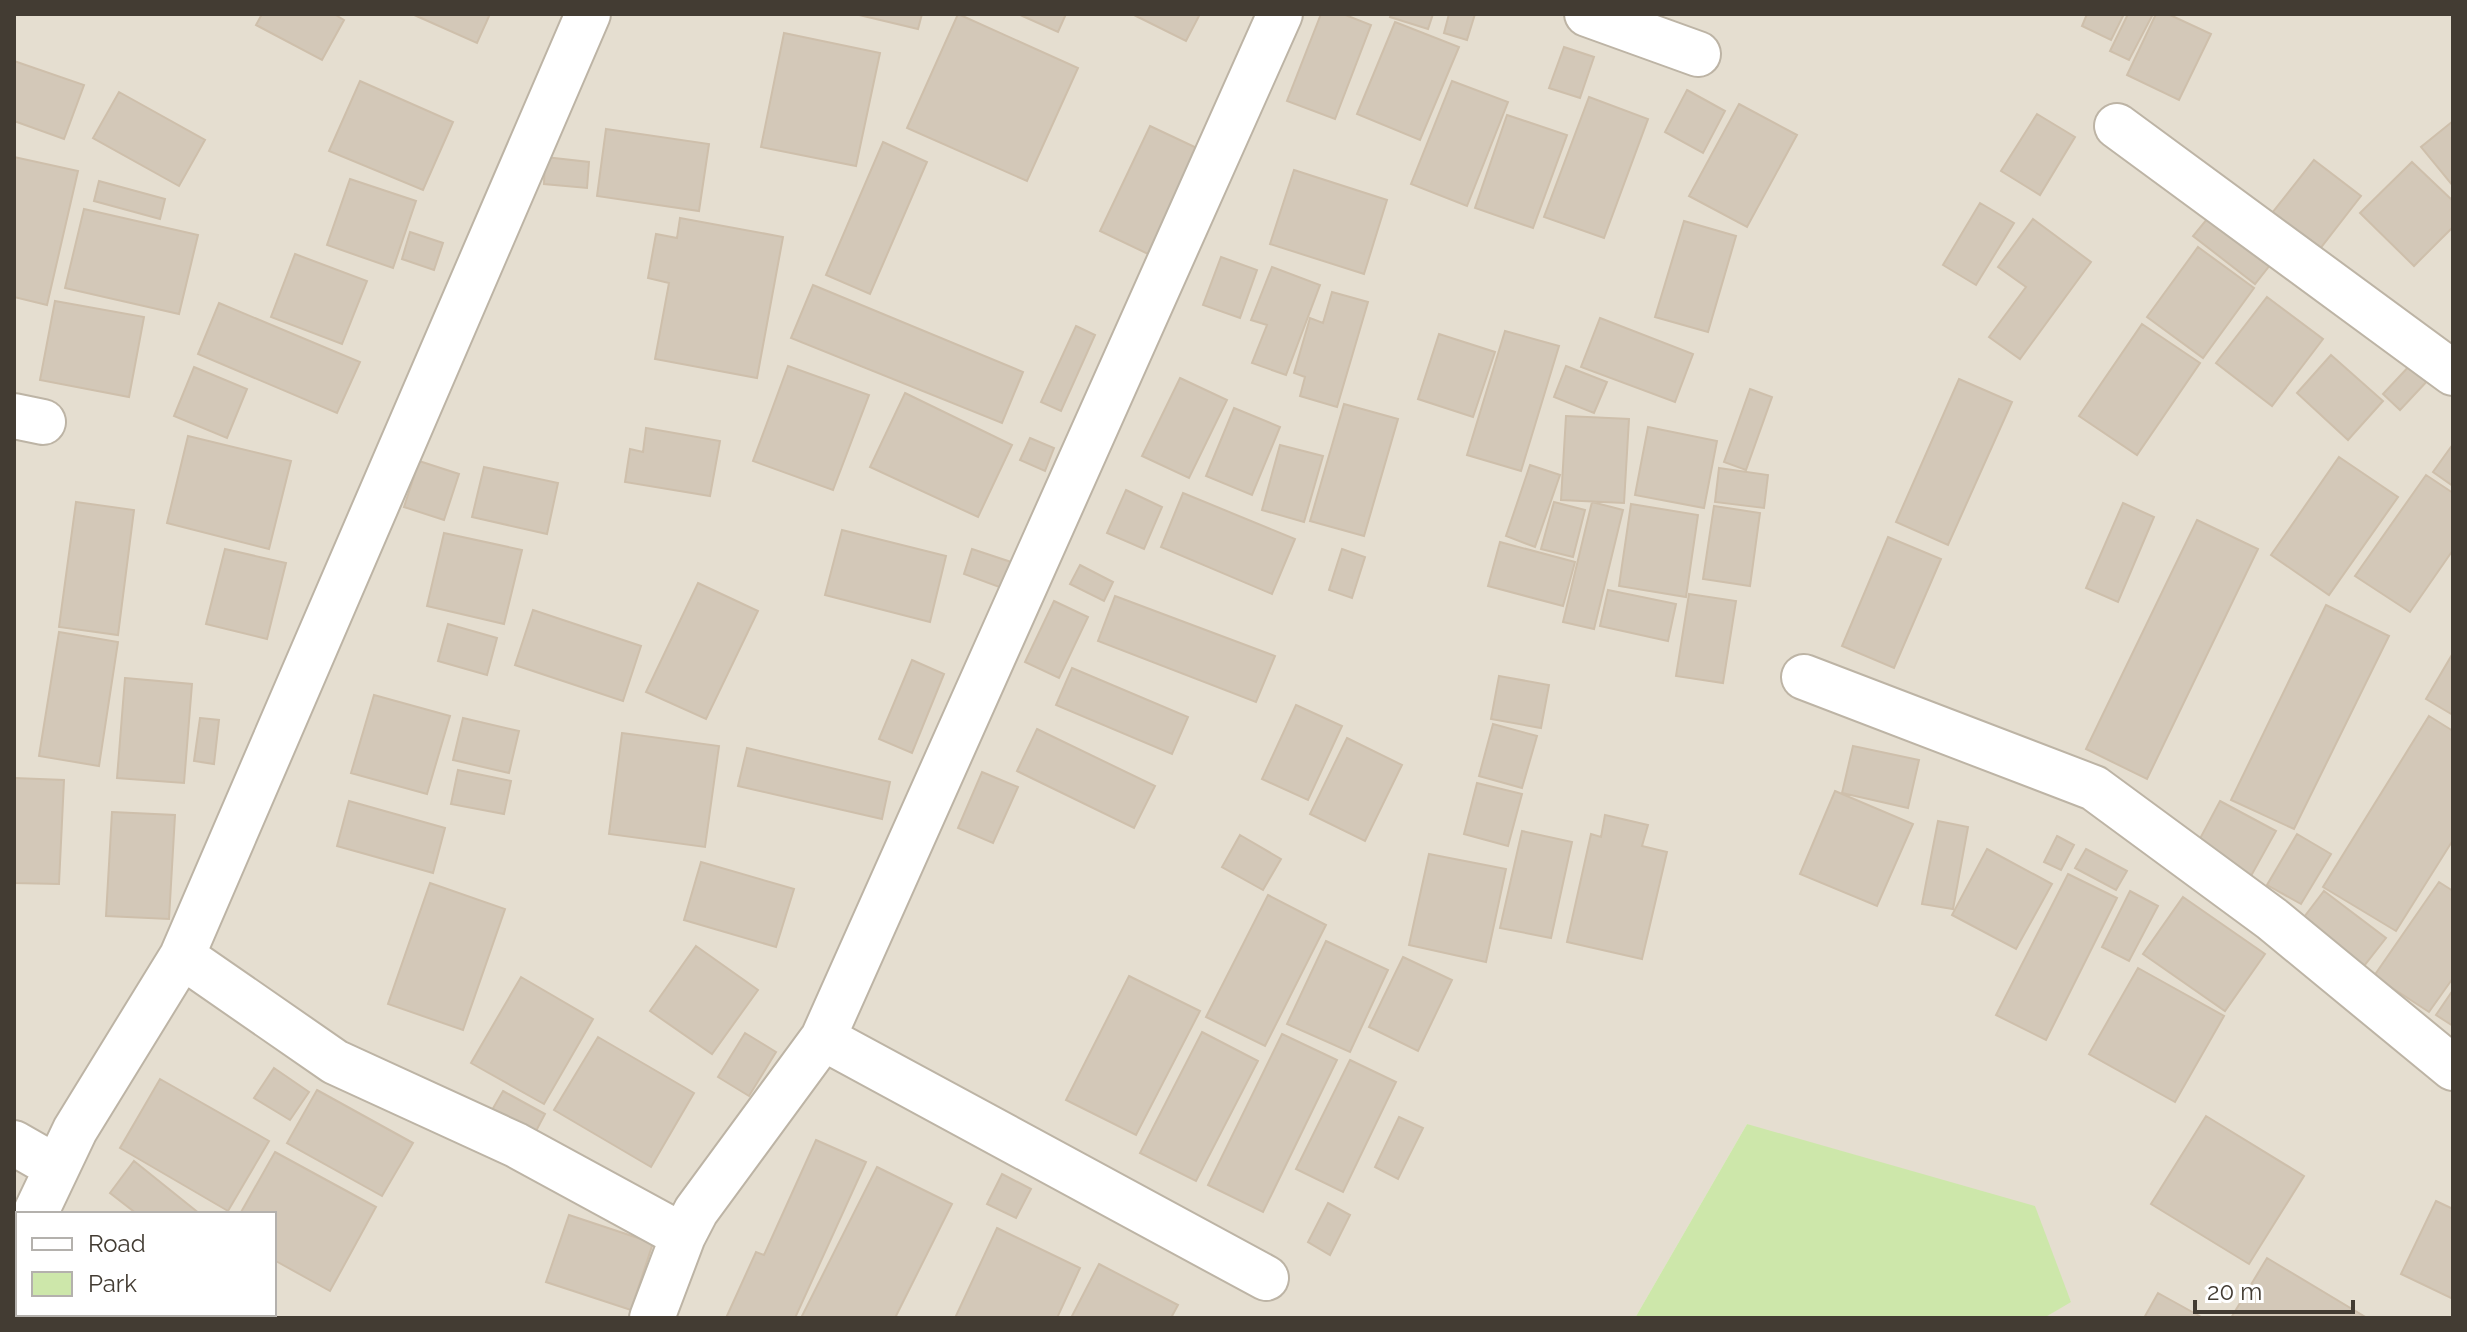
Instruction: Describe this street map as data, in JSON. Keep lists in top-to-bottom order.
{
  "legend": ["Road", "Park"],
  "scale_bar": "20 m"
}
